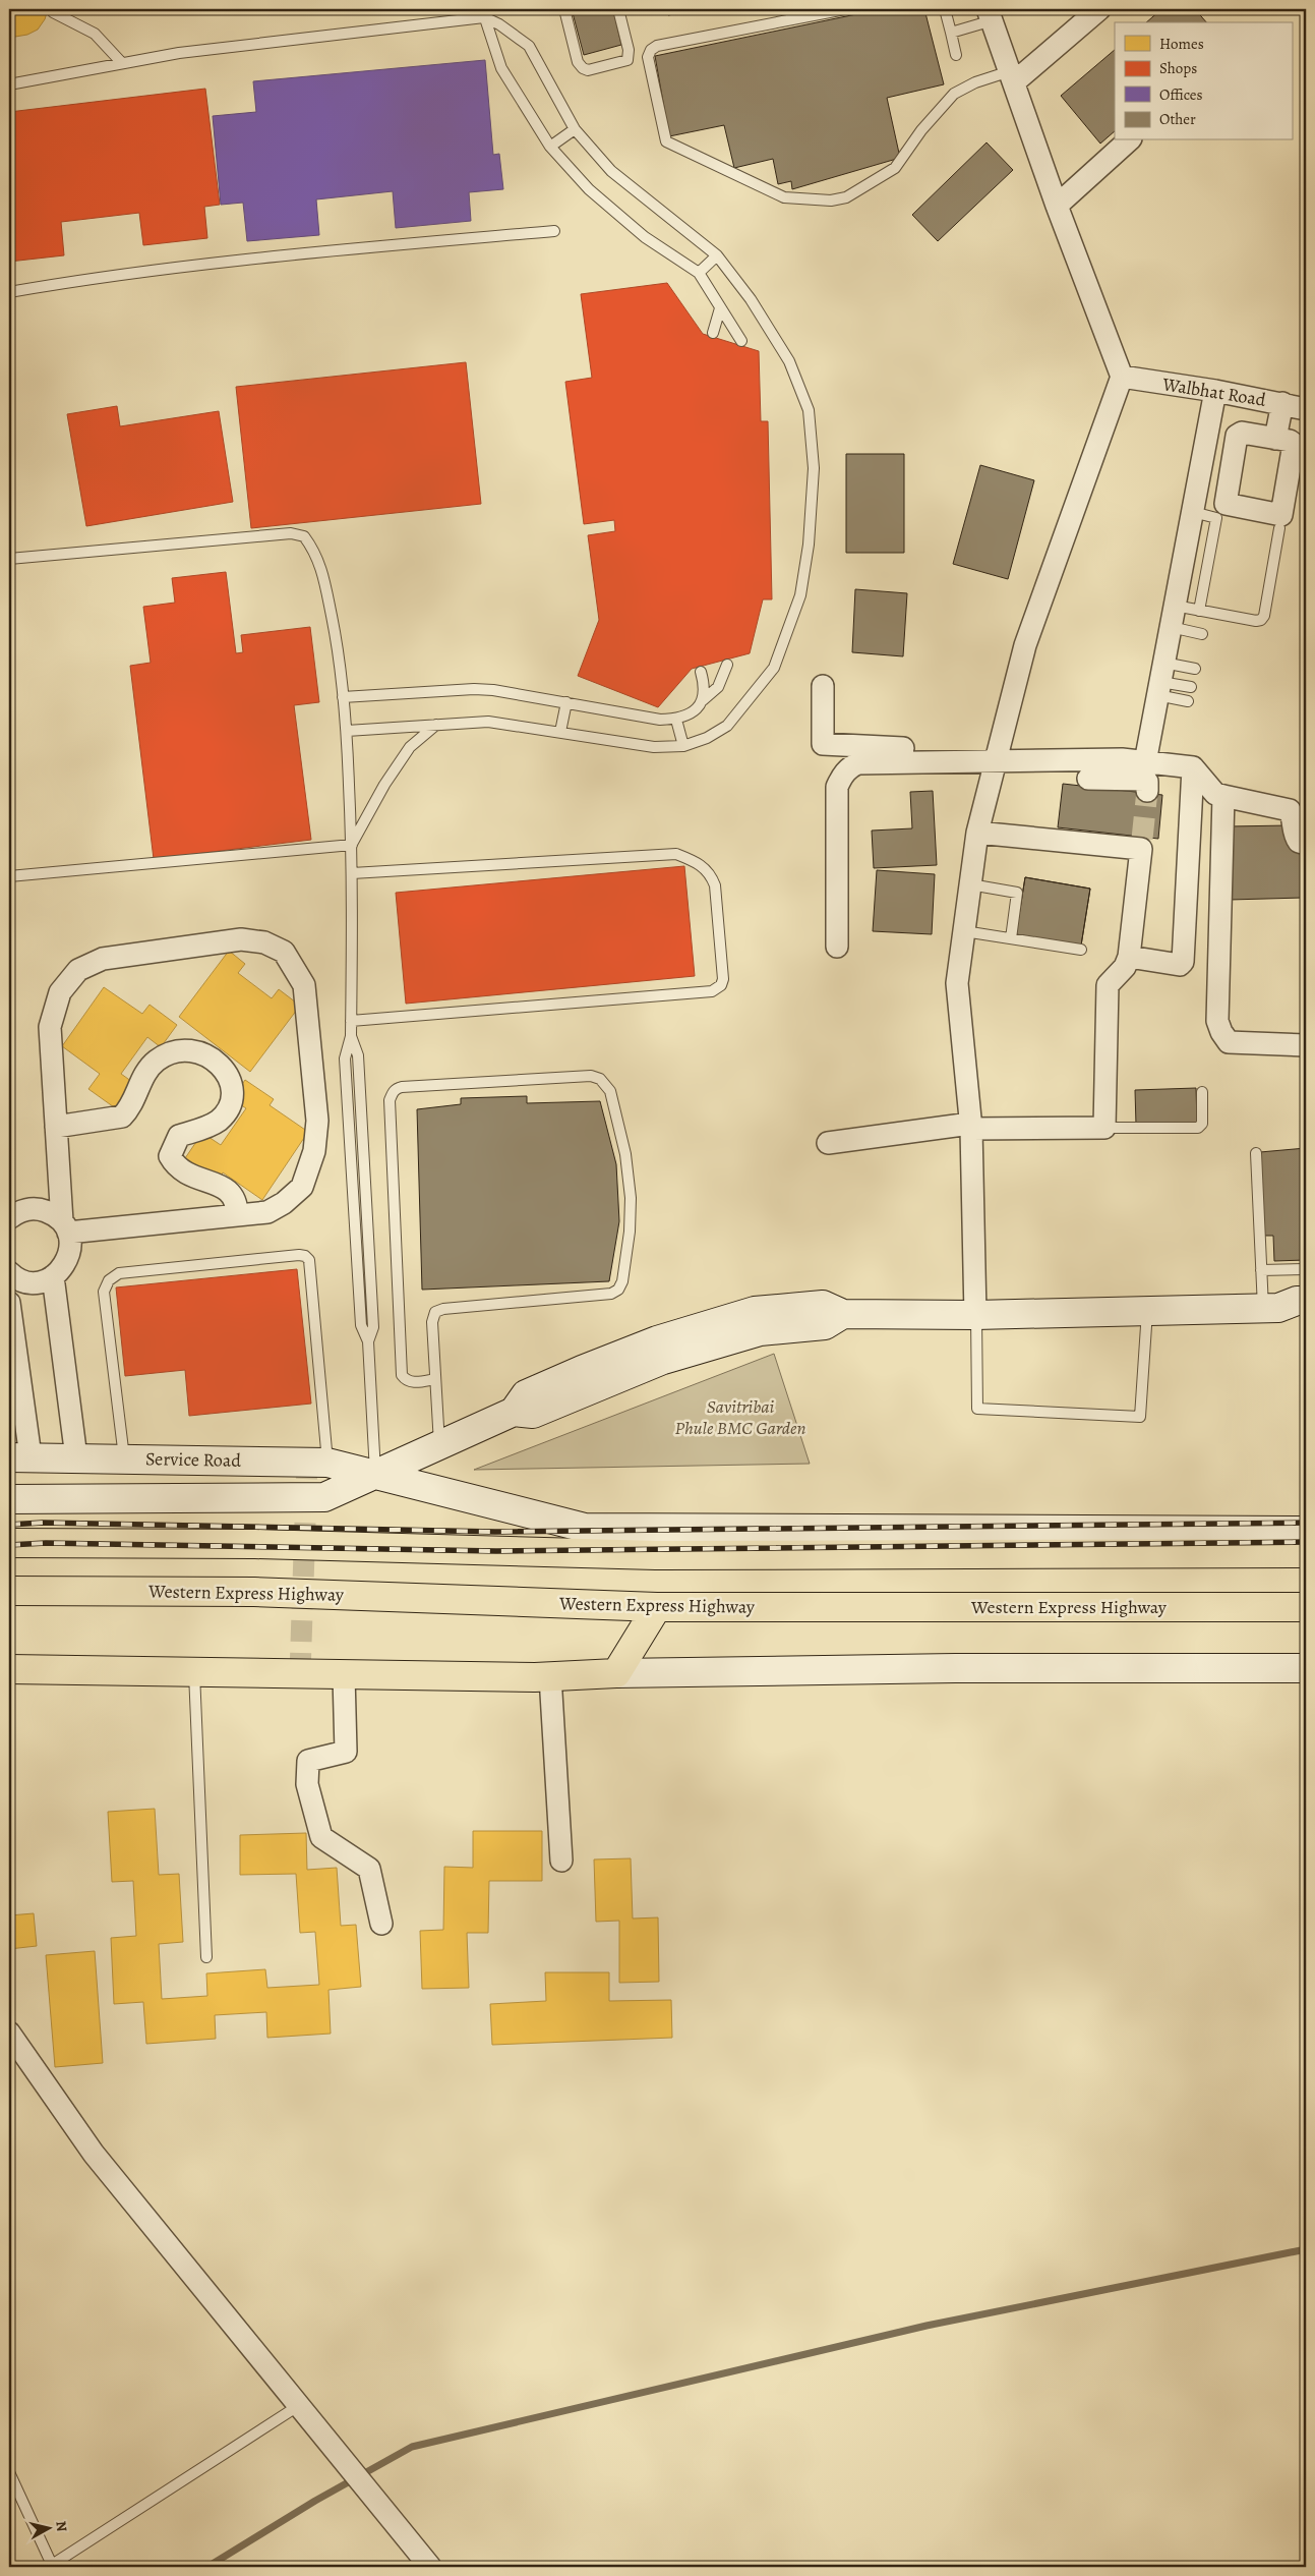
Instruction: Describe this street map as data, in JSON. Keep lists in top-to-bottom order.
{
  "streets": {
    "highway": ["Western Express Highway"],
    "main road": ["Service Road"],
    "street": ["Walbhat Road"]
  },
  "parks": ["Savitribai Phule BMC Garden"],
  "legend": [
    "Homes",
    "Shops",
    "Offices",
    "Other"
  ],
  "north": "right"
}
